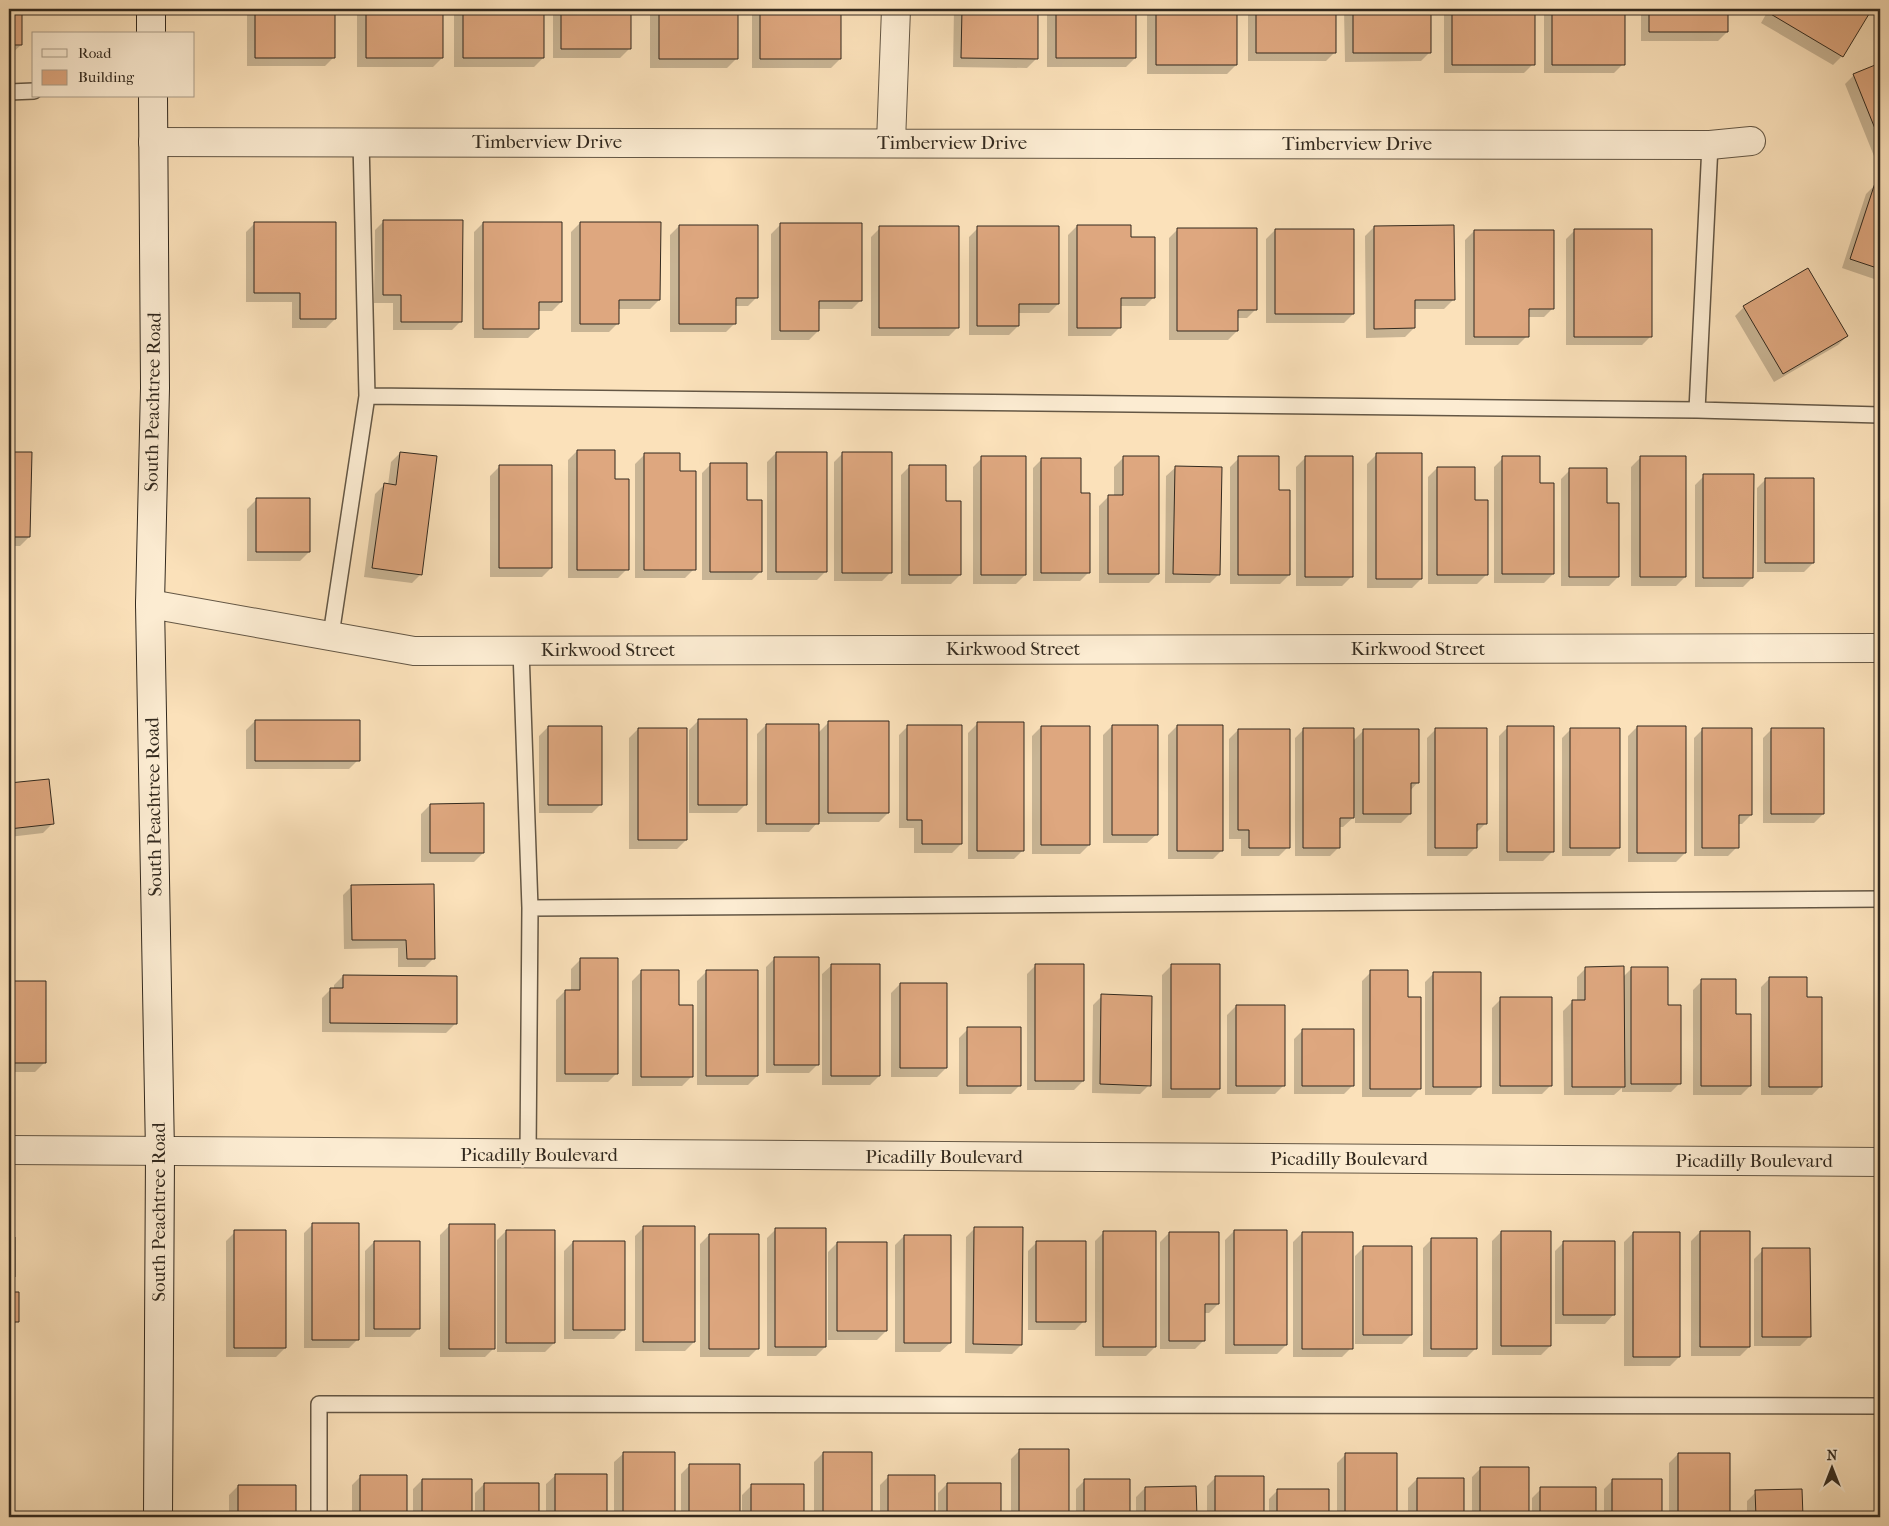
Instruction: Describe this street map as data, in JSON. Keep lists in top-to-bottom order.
{
  "streets": {
    "street": [
      "Timberview Drive",
      "South Peachtree Road",
      "Kirkwood Street",
      "Picadilly Boulevard"
    ]
  },
  "crossings": [
    ["Timberview Drive", "South Peachtree Road"],
    ["South Peachtree Road", "Kirkwood Street"],
    ["South Peachtree Road", "Picadilly Boulevard"]
  ],
  "legend": ["Road", "Building"],
  "north": "top"
}
